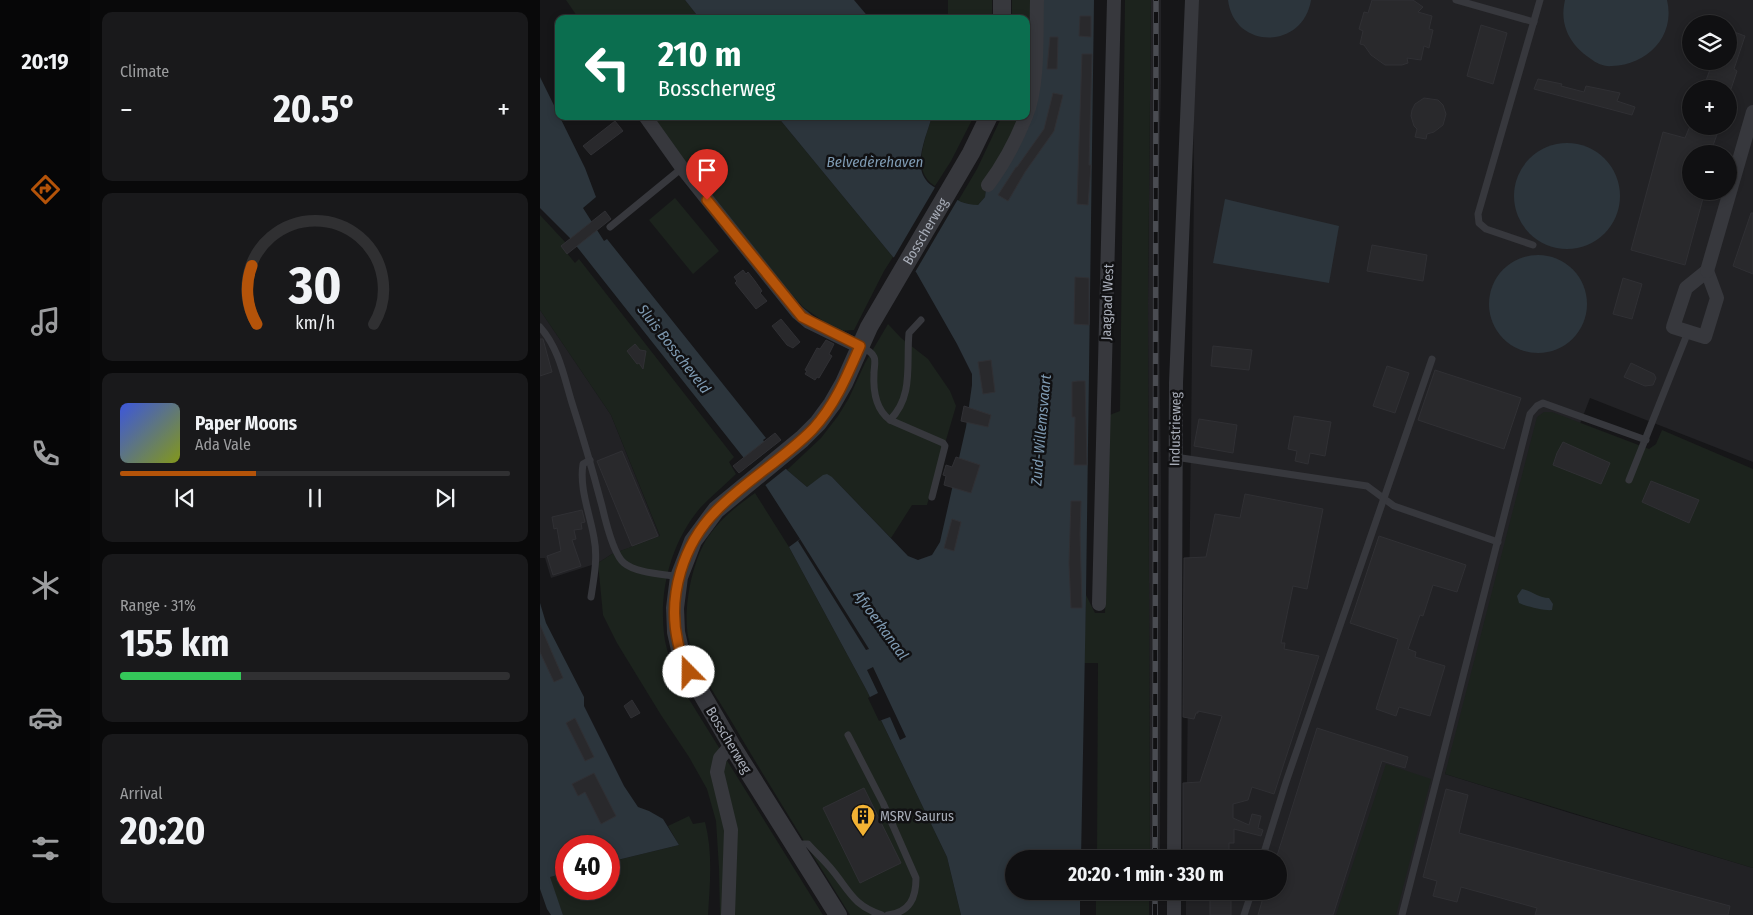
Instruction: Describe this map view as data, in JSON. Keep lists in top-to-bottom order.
{
  "streets": {
    "street": ["Bosscherweg", "Jaagpad West", "Industrieweg"]
  },
  "water": [
    "Belvedèrehaven",
    "Sluis Bosscheveld",
    "Zuid-Willemsvaart",
    "Afvoerkanaal"
  ],
  "places": {
    "building": ["MSRV Saurus"]
  },
  "page": {
    "tabs": "20:19",
    "tile": [
      "Climate",
      ["Range · 31%", "155 km"],
      ["Arrival", "20:20"]
    ],
    "map_buttons": ["+", "−"],
    "turn": ["210 m", "Bosscherweg"],
    "heat": ["−", "20.5°", "+"],
    "song": ["Paper Moons", "Ada Vale"],
    "limit": "40",
    "trip": "20:20 · 1 min · 330 m",
    "gauge": ["30", "km/h"]
  }
}
